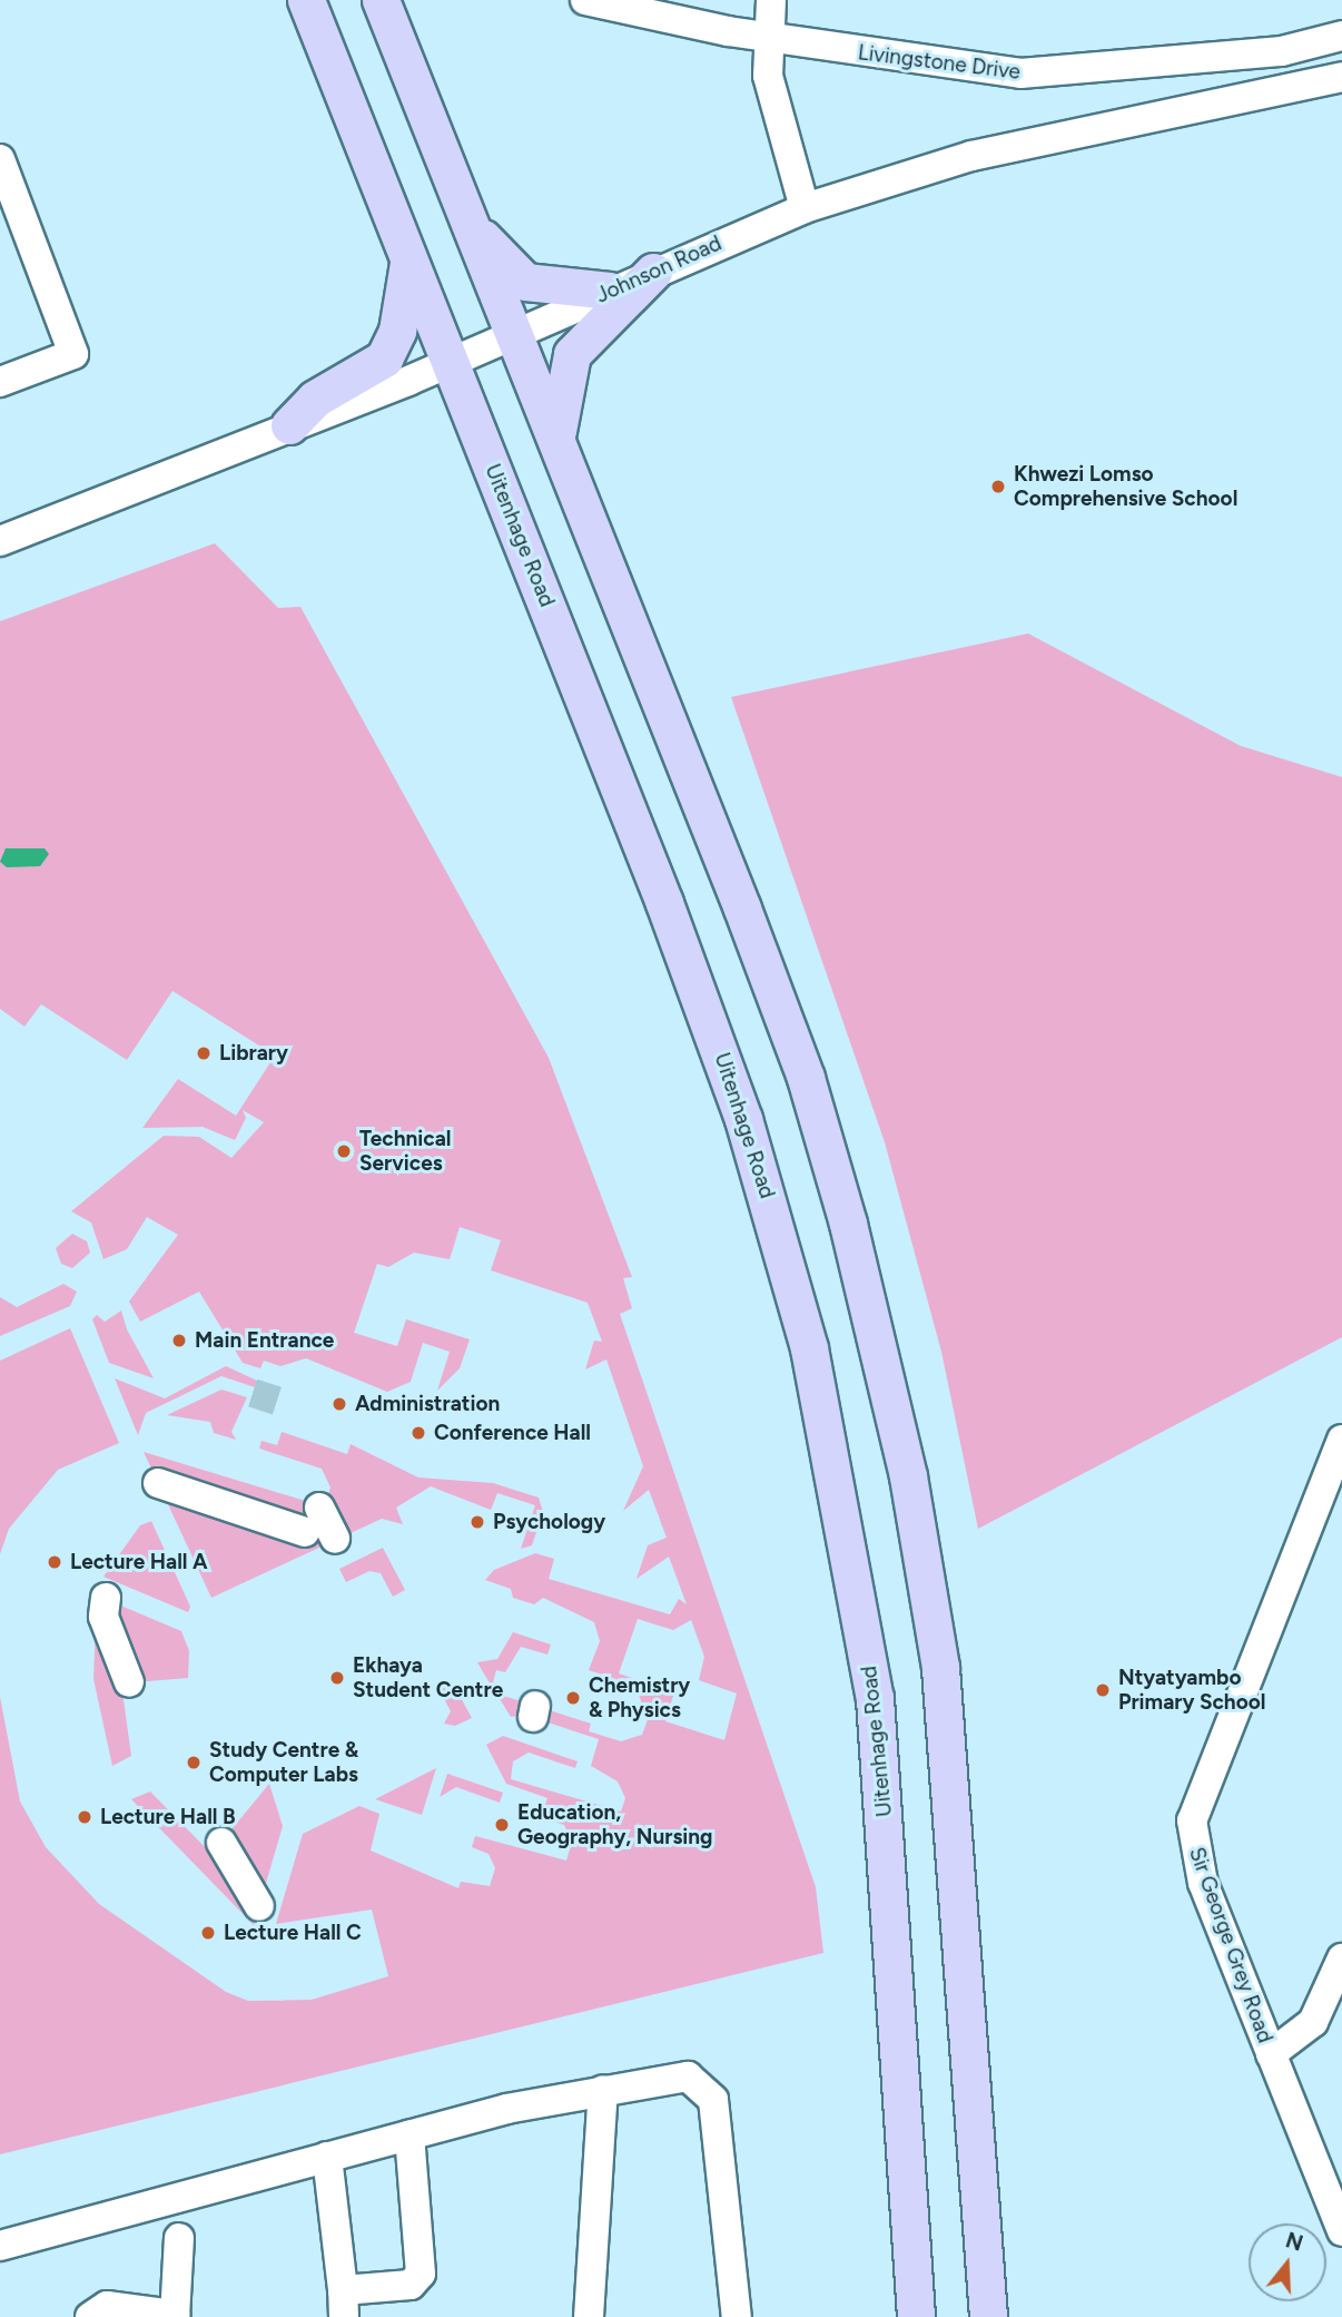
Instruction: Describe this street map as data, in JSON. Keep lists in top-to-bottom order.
{
  "streets": {
    "main road": ["Uitenhage Road"],
    "street": ["Livingstone Drive", "Johnson Road", "Sir George Grey Road"]
  },
  "crossings": [
    ["Johnson Road", "Uitenhage Road"]
  ],
  "places": [
    "Khwezi Lomso Comprehensive School",
    "Library",
    "Technical Services",
    "Main Entrance",
    "Administration",
    "Conference Hall",
    "Psychology",
    "Lecture Hall A",
    "Ekhaya Student Centre",
    "Ntyatyambo Primary School",
    "Chemistry & Physics",
    "Study Centre & Computer Labs",
    "Lecture Hall B",
    "Education, Geography, Nursing",
    "Lecture Hall C"
  ],
  "north": "top"
}
